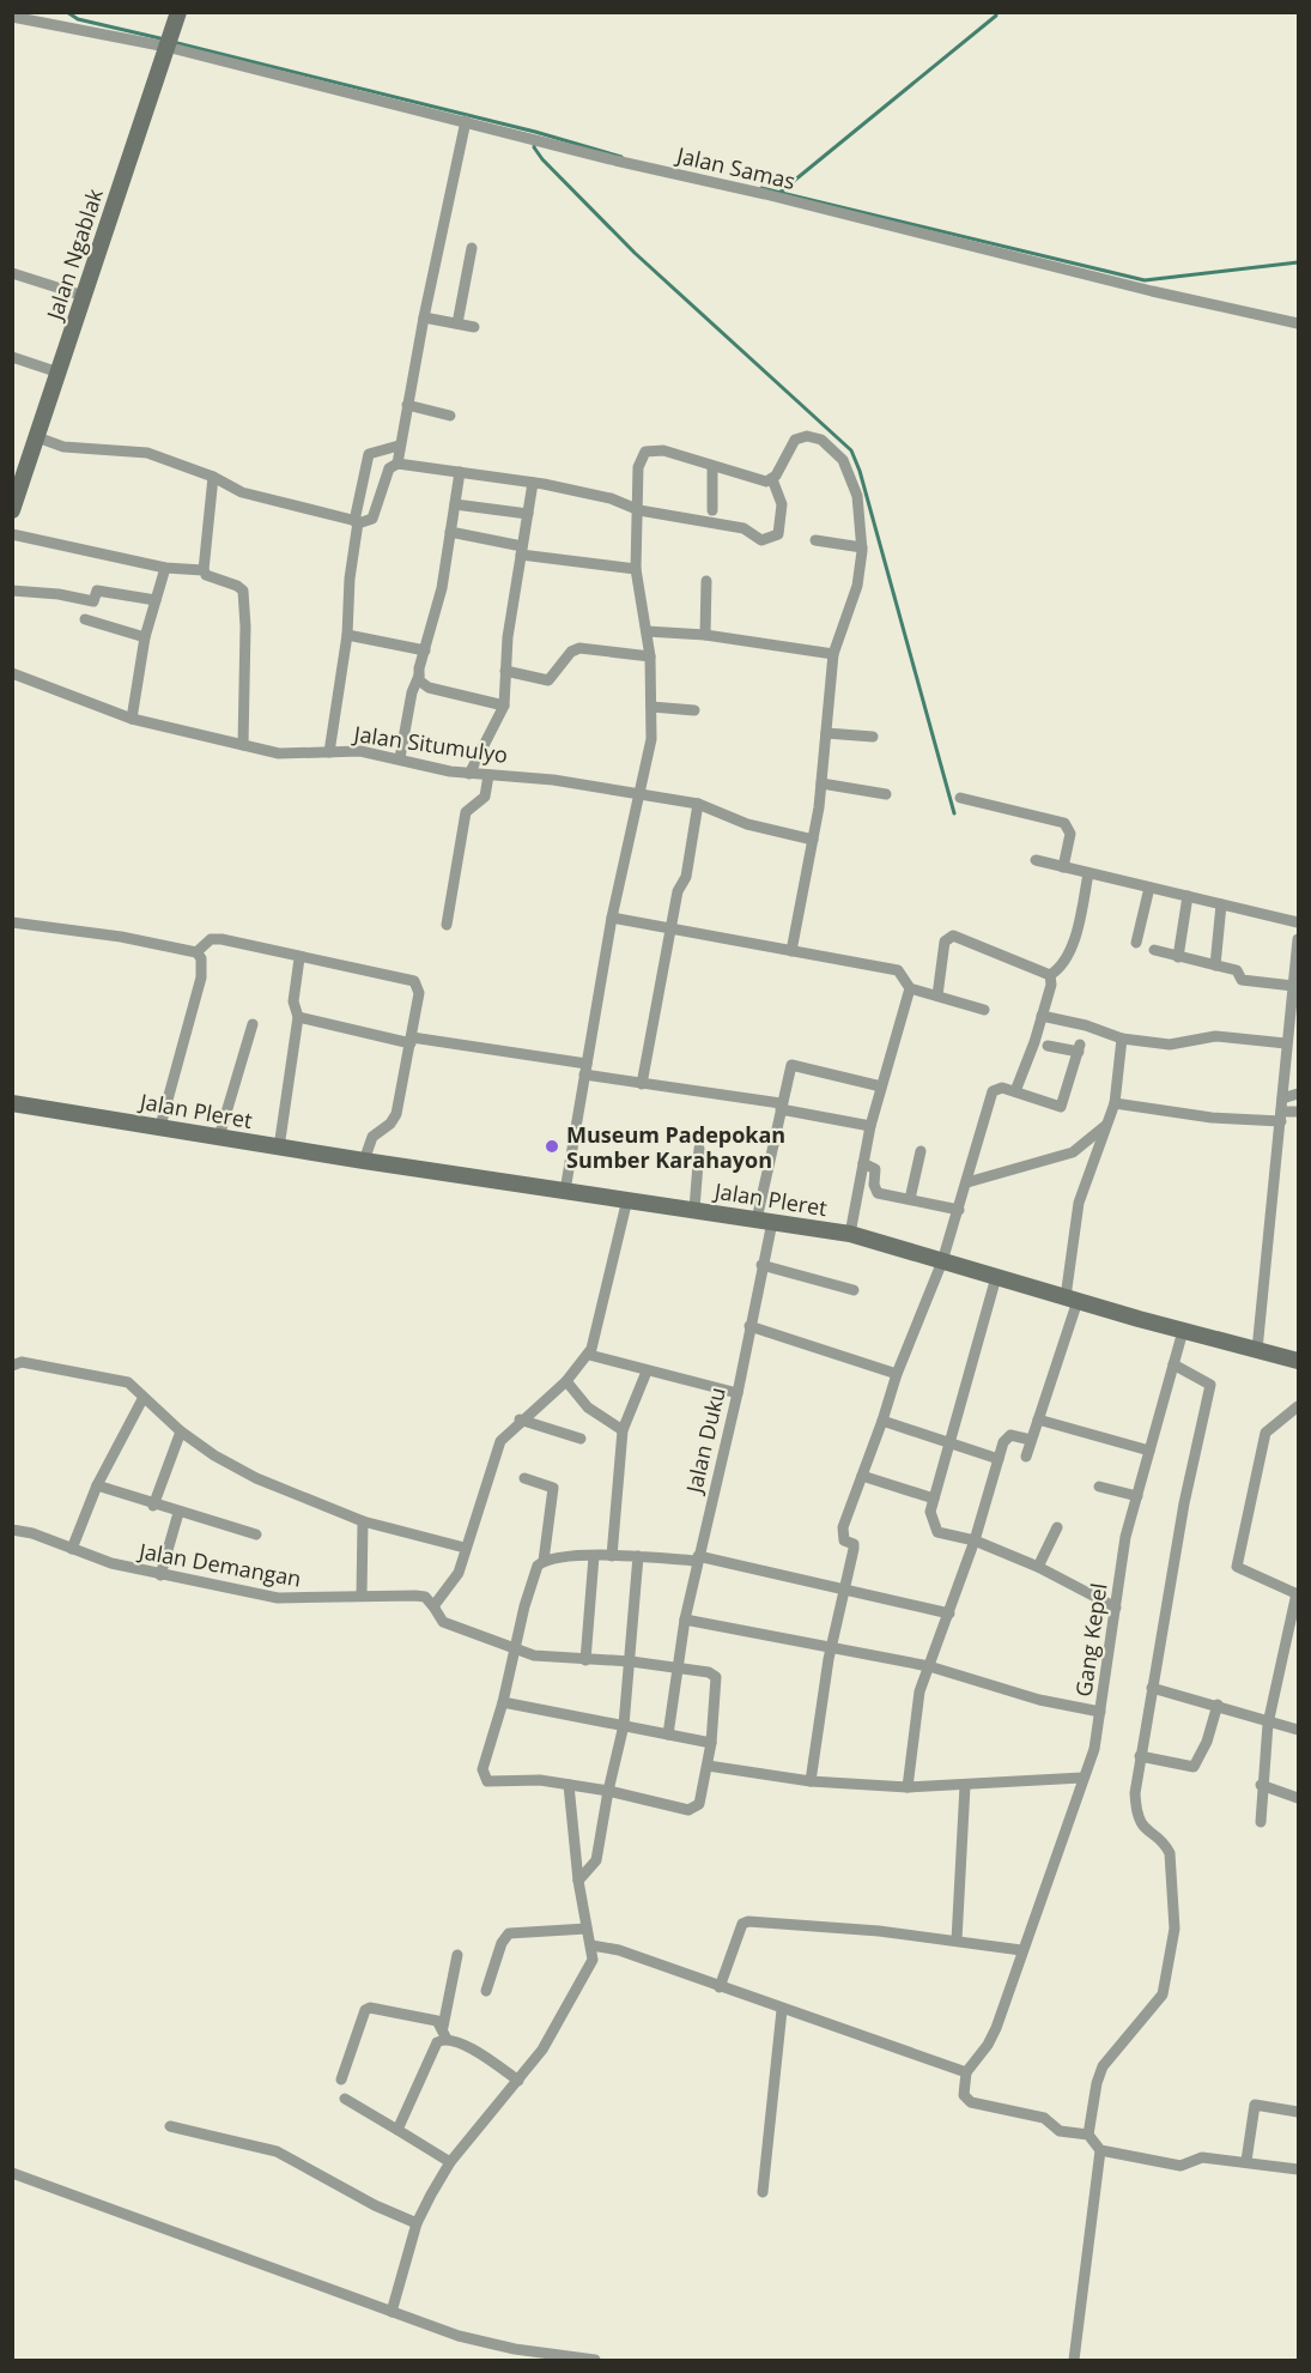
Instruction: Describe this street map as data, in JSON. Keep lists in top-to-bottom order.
{
  "streets": {
    "main road": ["Jalan Ngablak", "Jalan Pleret"],
    "street": [
      "Jalan Samas",
      "Jalan Situmulyo",
      "Jalan Duku",
      "Jalan Demangan",
      "Gang Kepel"
    ]
  },
  "crossings": [
    ["Jalan Samas", "Jalan Ngablak"],
    ["Jalan Pleret", "Jalan Duku"],
    ["Jalan Pleret", "Gang Kepel"]
  ],
  "places": ["Museum Padepokan Sumber Karahayon"]
}
